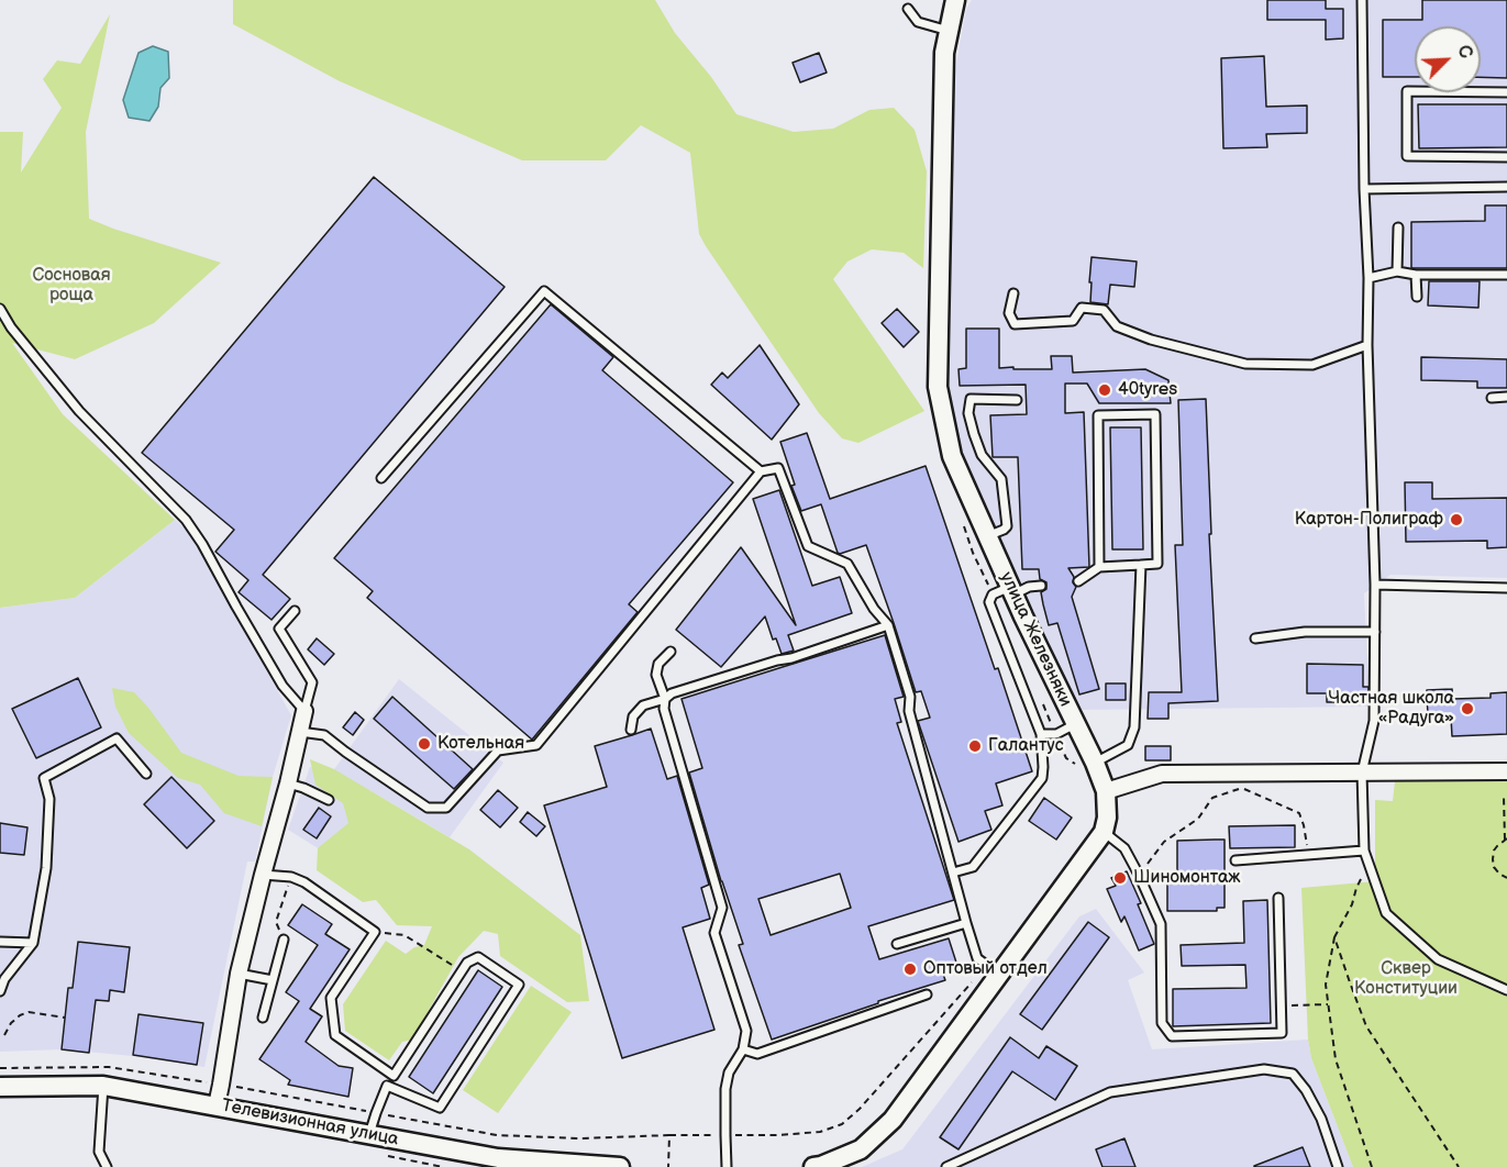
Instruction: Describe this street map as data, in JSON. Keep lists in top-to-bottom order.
{
  "streets": {
    "street": ["улица Железняки", "Телевизионная улица"]
  },
  "parks": ["Сосновая роща", "Сквер Конституции"],
  "places": [
    "40tyres",
    "Картон-Полиграф",
    "Частная школа «Радуга»",
    "Котельная",
    "Галантус",
    "Шиномонтаж",
    "Оптовый отдел"
  ],
  "north": "top right"
}
